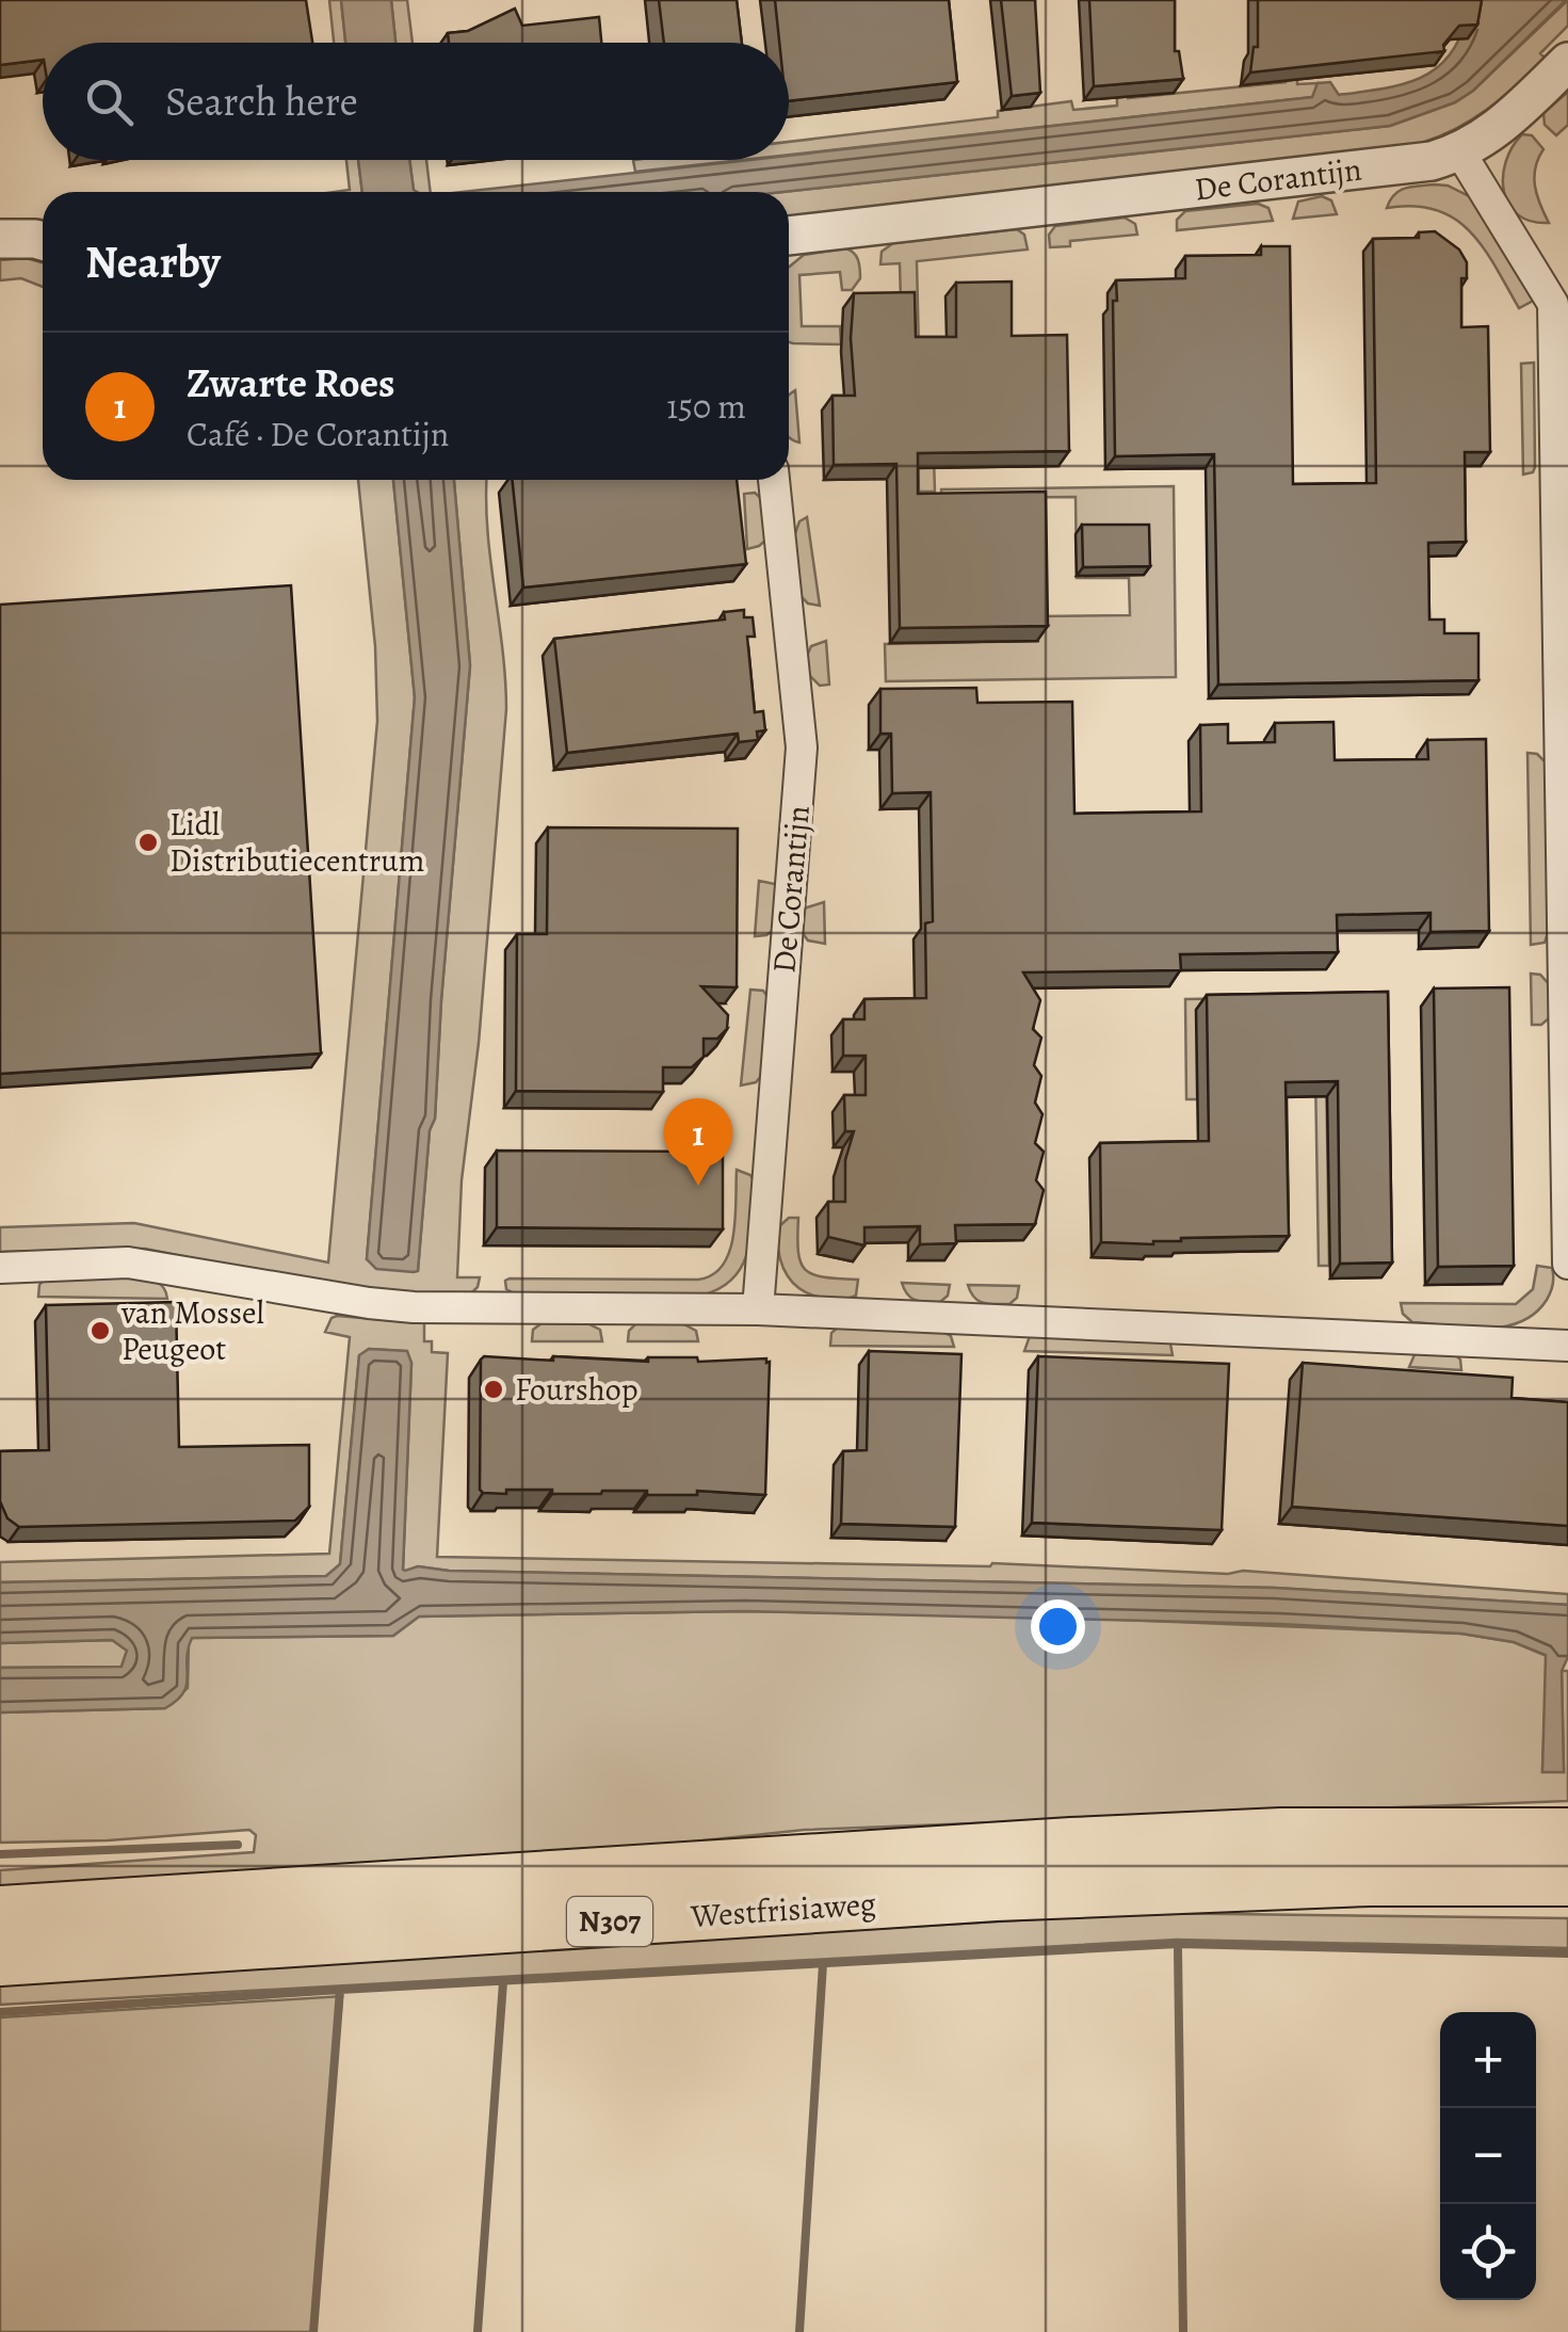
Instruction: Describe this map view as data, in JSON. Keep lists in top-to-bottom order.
{
  "streets": {
    "highway": ["Westfrisiaweg", "N307"],
    "street": ["De Corantijn"]
  },
  "crossings": [
    ["Westfrisiaweg", "N307"]
  ],
  "places": ["Lidl Distributiecentrum", "van Mossel Peugeot", "Fourshop"],
  "page": {
    "search": "Search here",
    "heading": "Nearby",
    "list": [
      {
        "mark": "1",
        "name": "Zwarte Roes",
        "note": "Café · De Corantijn",
        "value": "150 m"
      }
    ],
    "pins": "1",
    "map_buttons": ["+", "−"]
  }
}
